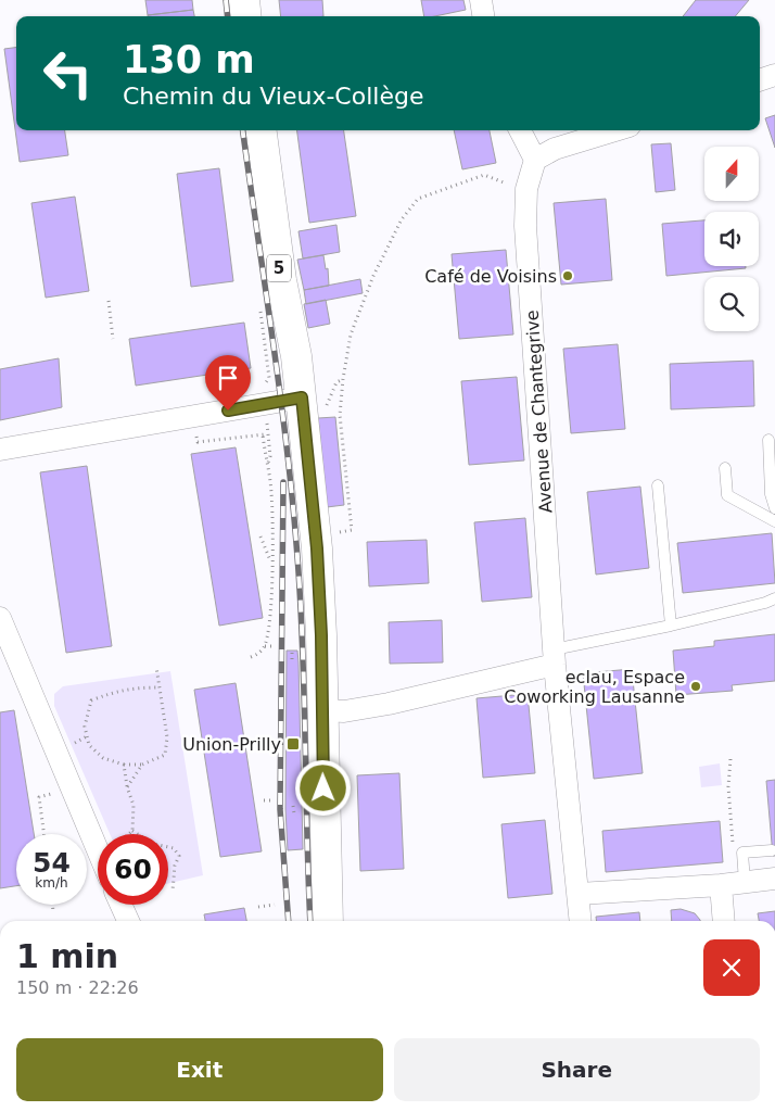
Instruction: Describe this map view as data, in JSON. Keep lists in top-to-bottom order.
{
  "streets": {
    "main road": ["5"],
    "street": ["Avenue de Chantegrive"]
  },
  "places": {
    "other": ["Café de Voisins", "eclau, Espace Coworking Lausanne"],
    "transit": ["Union-Prilly"]
  },
  "north": "top",
  "page": {
    "turn": ["130 m", "Chemin du Vieux-Collège"],
    "speed": "54 km/h",
    "limit": "60",
    "heading": ["1 min", "150 m · 22:26"],
    "buttons": ["Exit", "Share"]
  }
}
